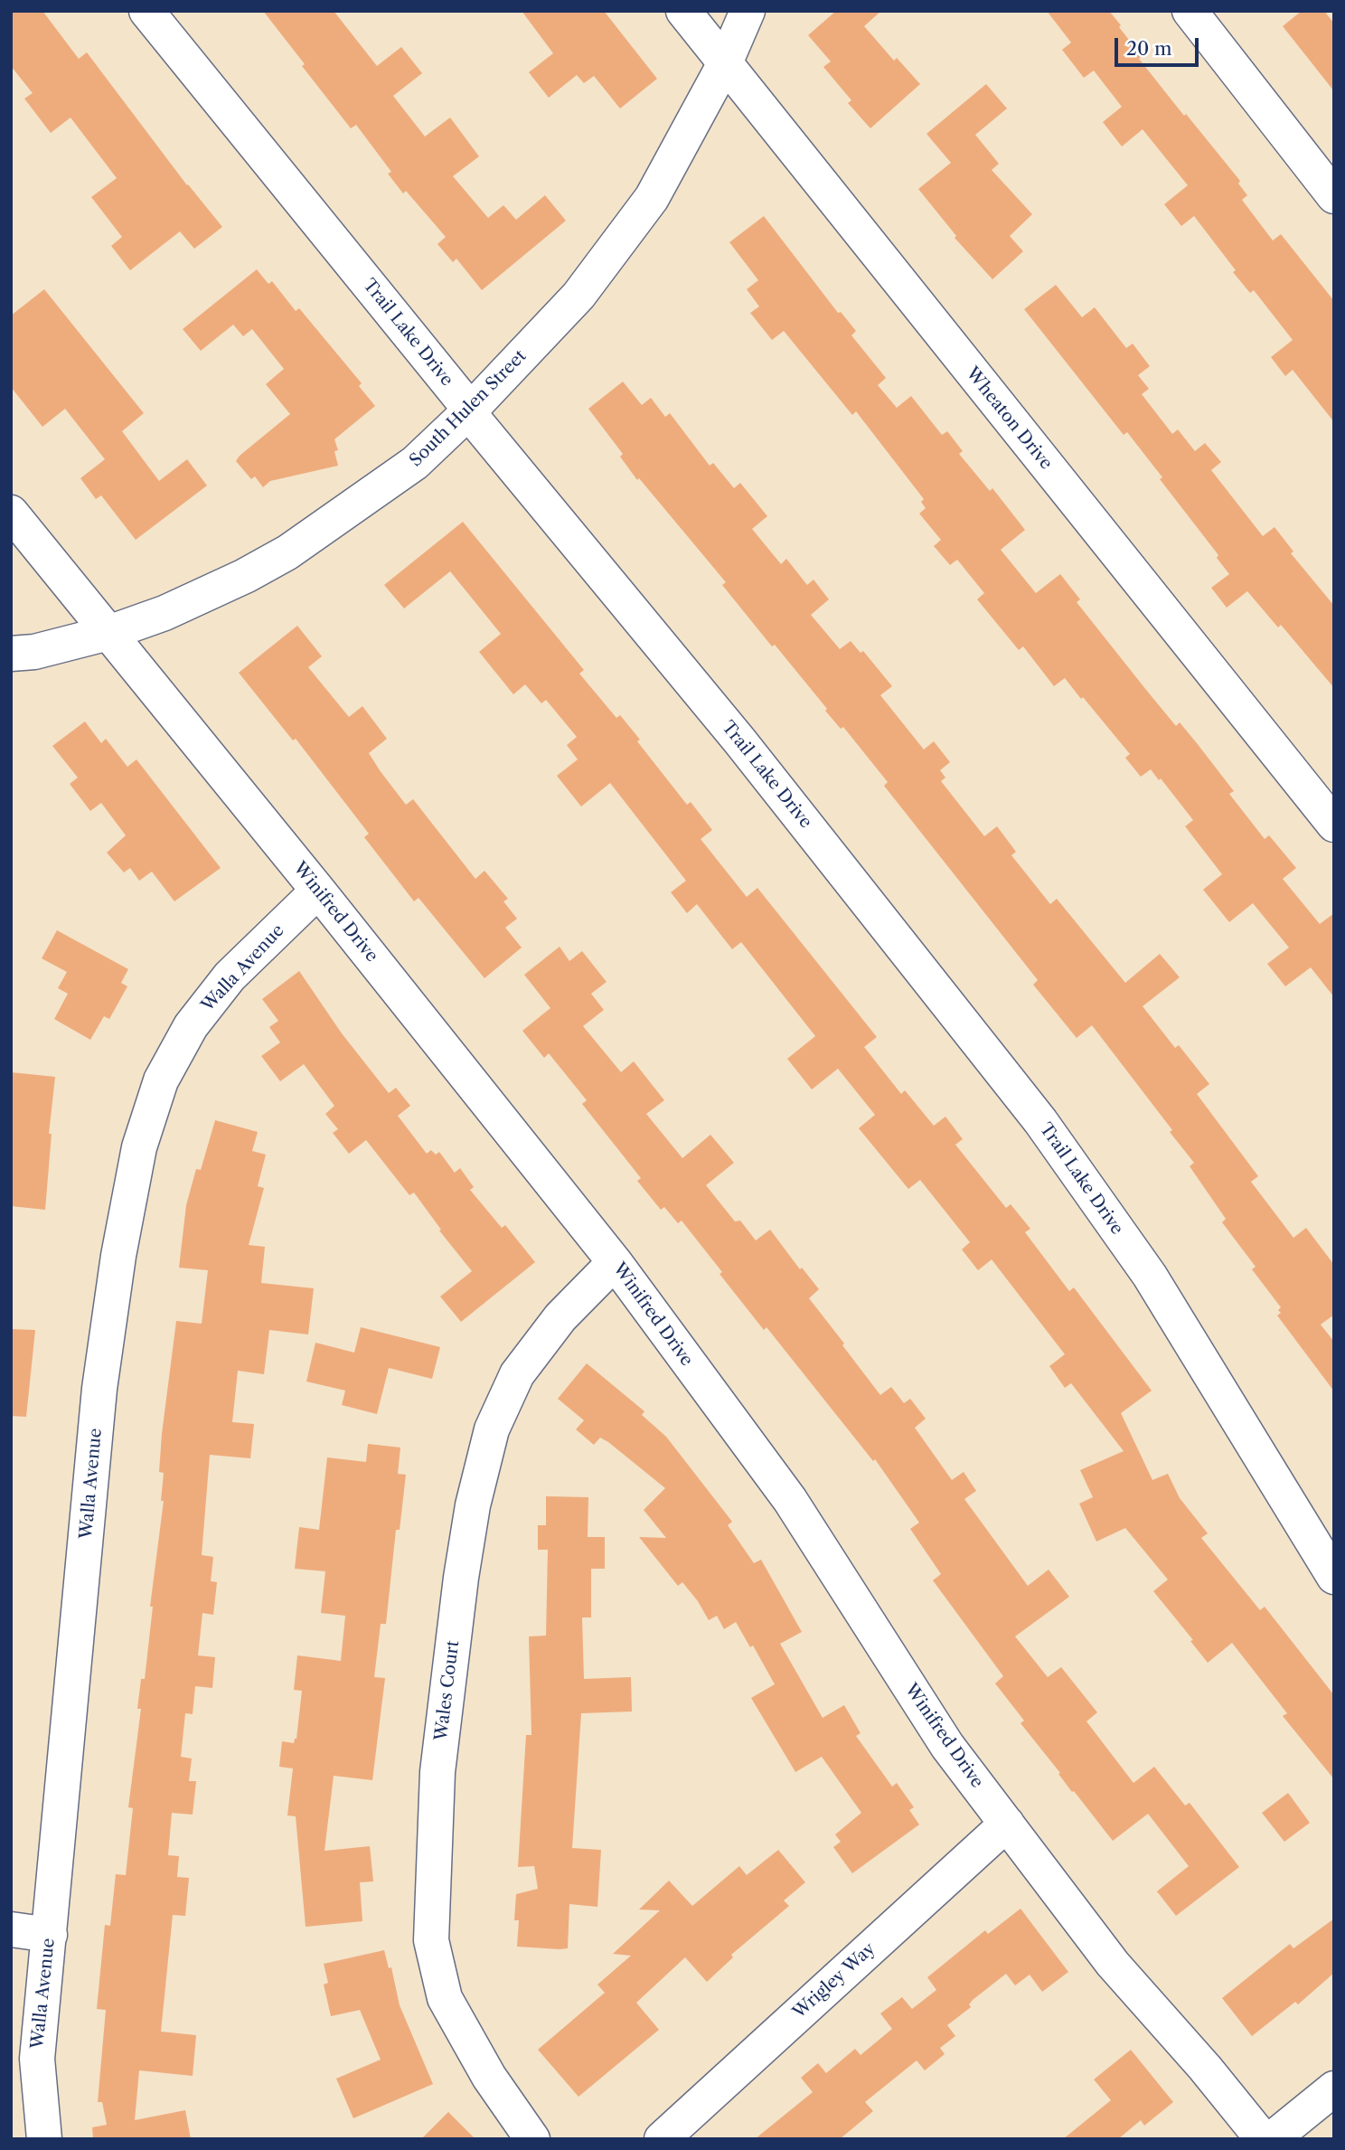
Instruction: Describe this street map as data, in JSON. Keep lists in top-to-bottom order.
{
  "streets": {
    "street": [
      "Trail Lake Drive",
      "South Hulen Street",
      "Wheaton Drive",
      "Winifred Drive",
      "Walla Avenue",
      "Wales Court",
      "Wrigley Way"
    ]
  },
  "crossings": [
    ["Trail Lake Drive", "South Hulen Street"],
    ["South Hulen Street", "Wheaton Drive"],
    ["South Hulen Street", "Winifred Drive"],
    ["Winifred Drive", "Walla Avenue"],
    ["Winifred Drive", "Wales Court"],
    ["Winifred Drive", "Wrigley Way"]
  ],
  "scale_bar": "20 m"
}
